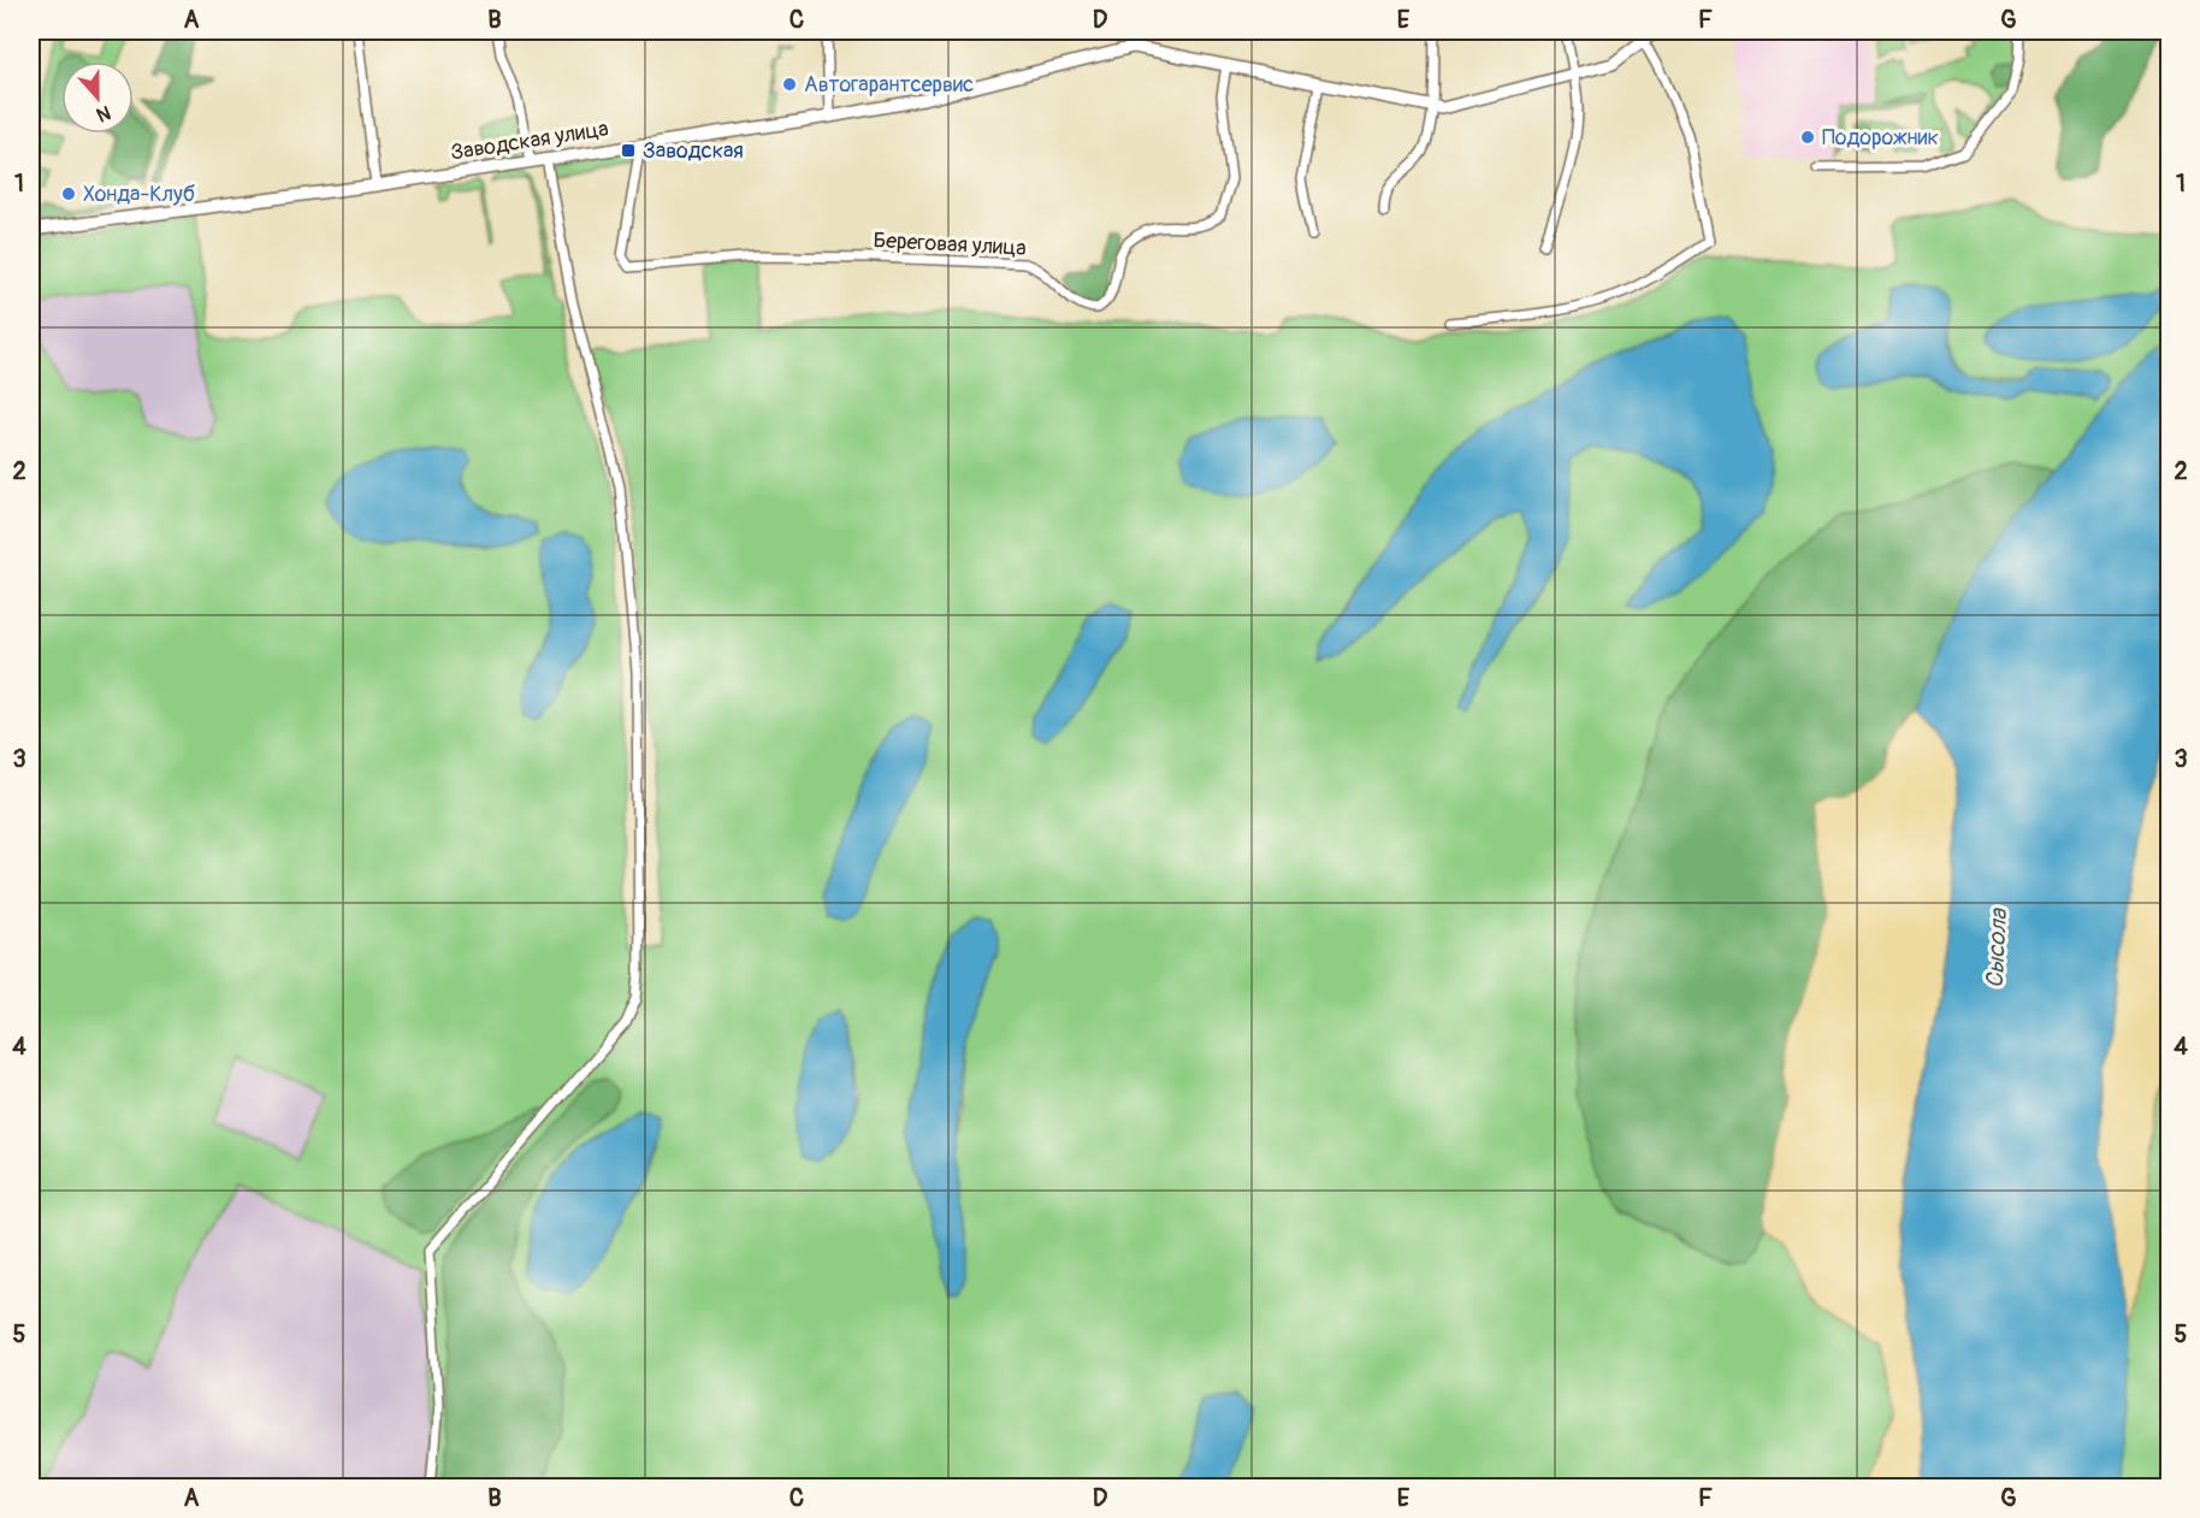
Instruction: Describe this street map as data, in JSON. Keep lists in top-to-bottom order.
{
  "streets": {
    "street": ["Заводская улица", "Береговая улица"]
  },
  "crossings": [
    ["Заводская улица", "Береговая улица"]
  ],
  "water": ["Сысола"],
  "places": {
    "other": ["Автогарантсервис", "Подорожник", "Хонда-Клуб"],
    "transit": ["Заводская"]
  },
  "north": "bottom",
  "grid": {
    "columns": [
      "A",
      "B",
      "C",
      "D",
      "E",
      "F",
      "G"
    ],
    "rows": [
      "1",
      "2",
      "3",
      "4",
      "5"
    ]
  }
}
